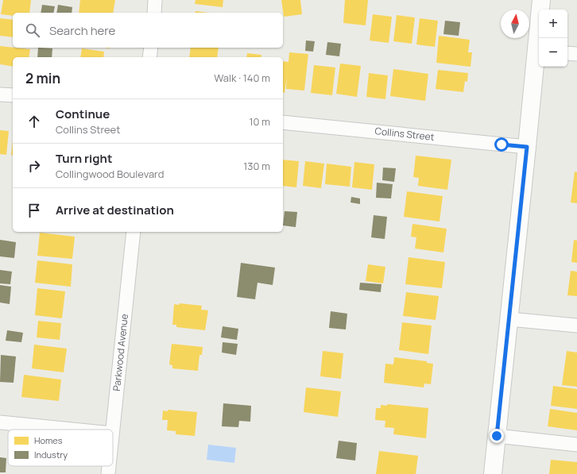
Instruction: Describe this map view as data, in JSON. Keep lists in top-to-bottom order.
{
  "streets": {
    "street": ["Collins Street", "Parkwood Avenue"]
  },
  "legend": ["Homes", "Industry"],
  "north": "top",
  "page": {
    "map_buttons": ["+", "−"],
    "search": "Search here",
    "heading": ["2 min", "Walk · 140 m"],
    "list": [
      ["Continue", "Collins Street", "10 m"],
      ["Turn right", "Collingwood Boulevard", "130 m"],
      "Arrive at destination"
    ]
  }
}
